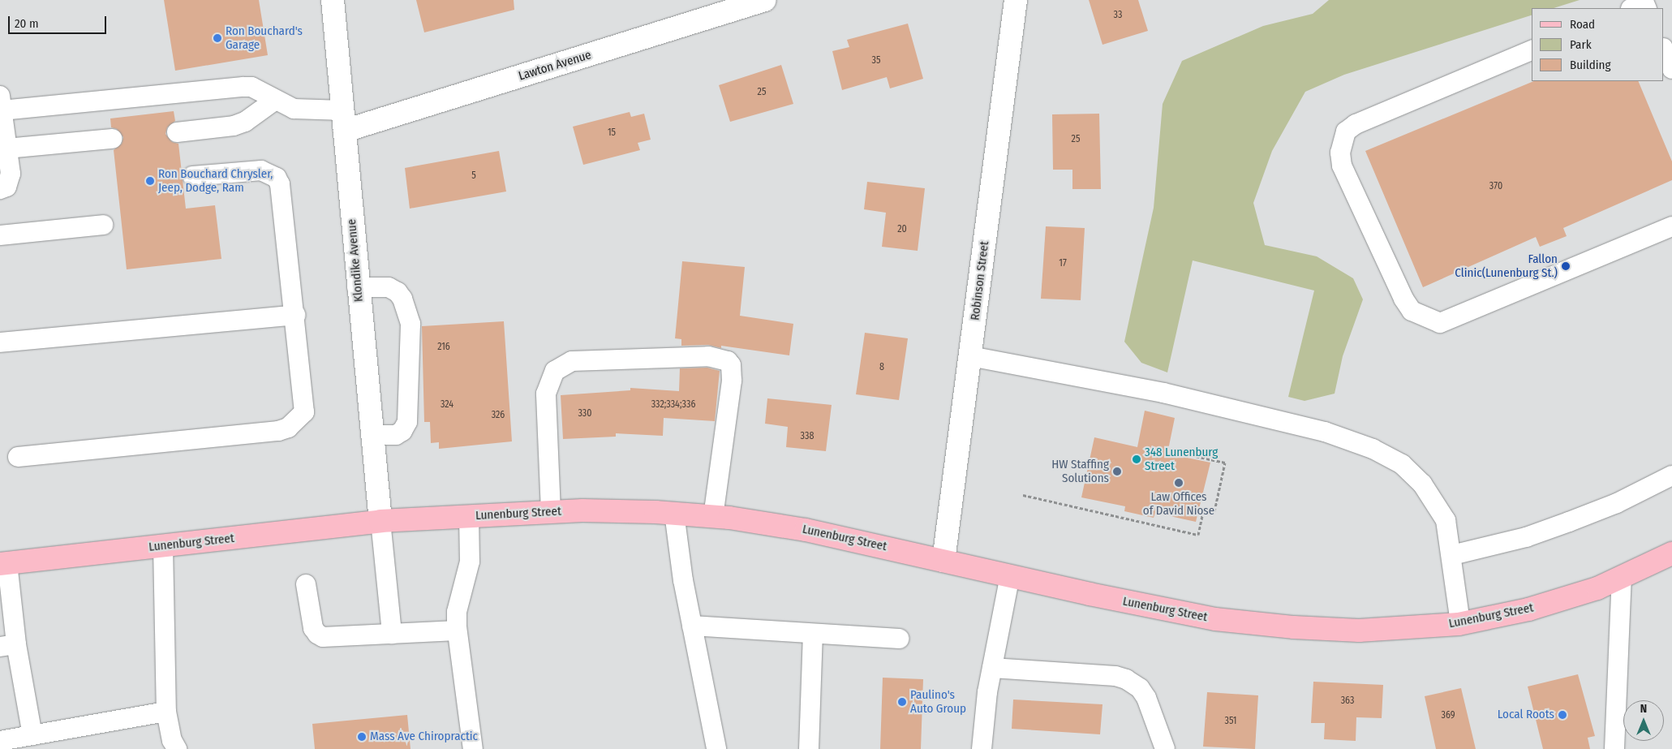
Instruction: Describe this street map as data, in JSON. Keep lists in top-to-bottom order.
{
  "streets": {
    "main road": ["Lunenburg Street"],
    "street": ["Lawton Avenue", "Klondike Avenue", "Robinson Street"]
  },
  "crossings": [
    ["Lawton Avenue", "Klondike Avenue"],
    ["Klondike Avenue", "Lunenburg Street"],
    ["Robinson Street", "Lunenburg Street"]
  ],
  "places": [
    "Ron Bouchard's Garage",
    "Ron Bouchard Chrysler, Jeep, Dodge, Ram",
    "Fallon Clinic(Lunenburg St.)",
    "348 Lunenburg Street",
    "HW Staffing Solutions",
    "Law Offices of David Niose",
    "Paulino's Auto Group",
    "Local Roots",
    "Mass Ave Chiropractic"
  ],
  "house_numbers": [
    "33",
    "35",
    "25",
    "15",
    "25",
    "5",
    "370",
    "20",
    "17",
    "216",
    "8",
    "324",
    "332;334;336",
    "330",
    "326",
    "338",
    "363",
    "369",
    "351"
  ],
  "legend": ["Road", "Park", "Building"],
  "scale_bar": "20 m",
  "north": "top"
}
